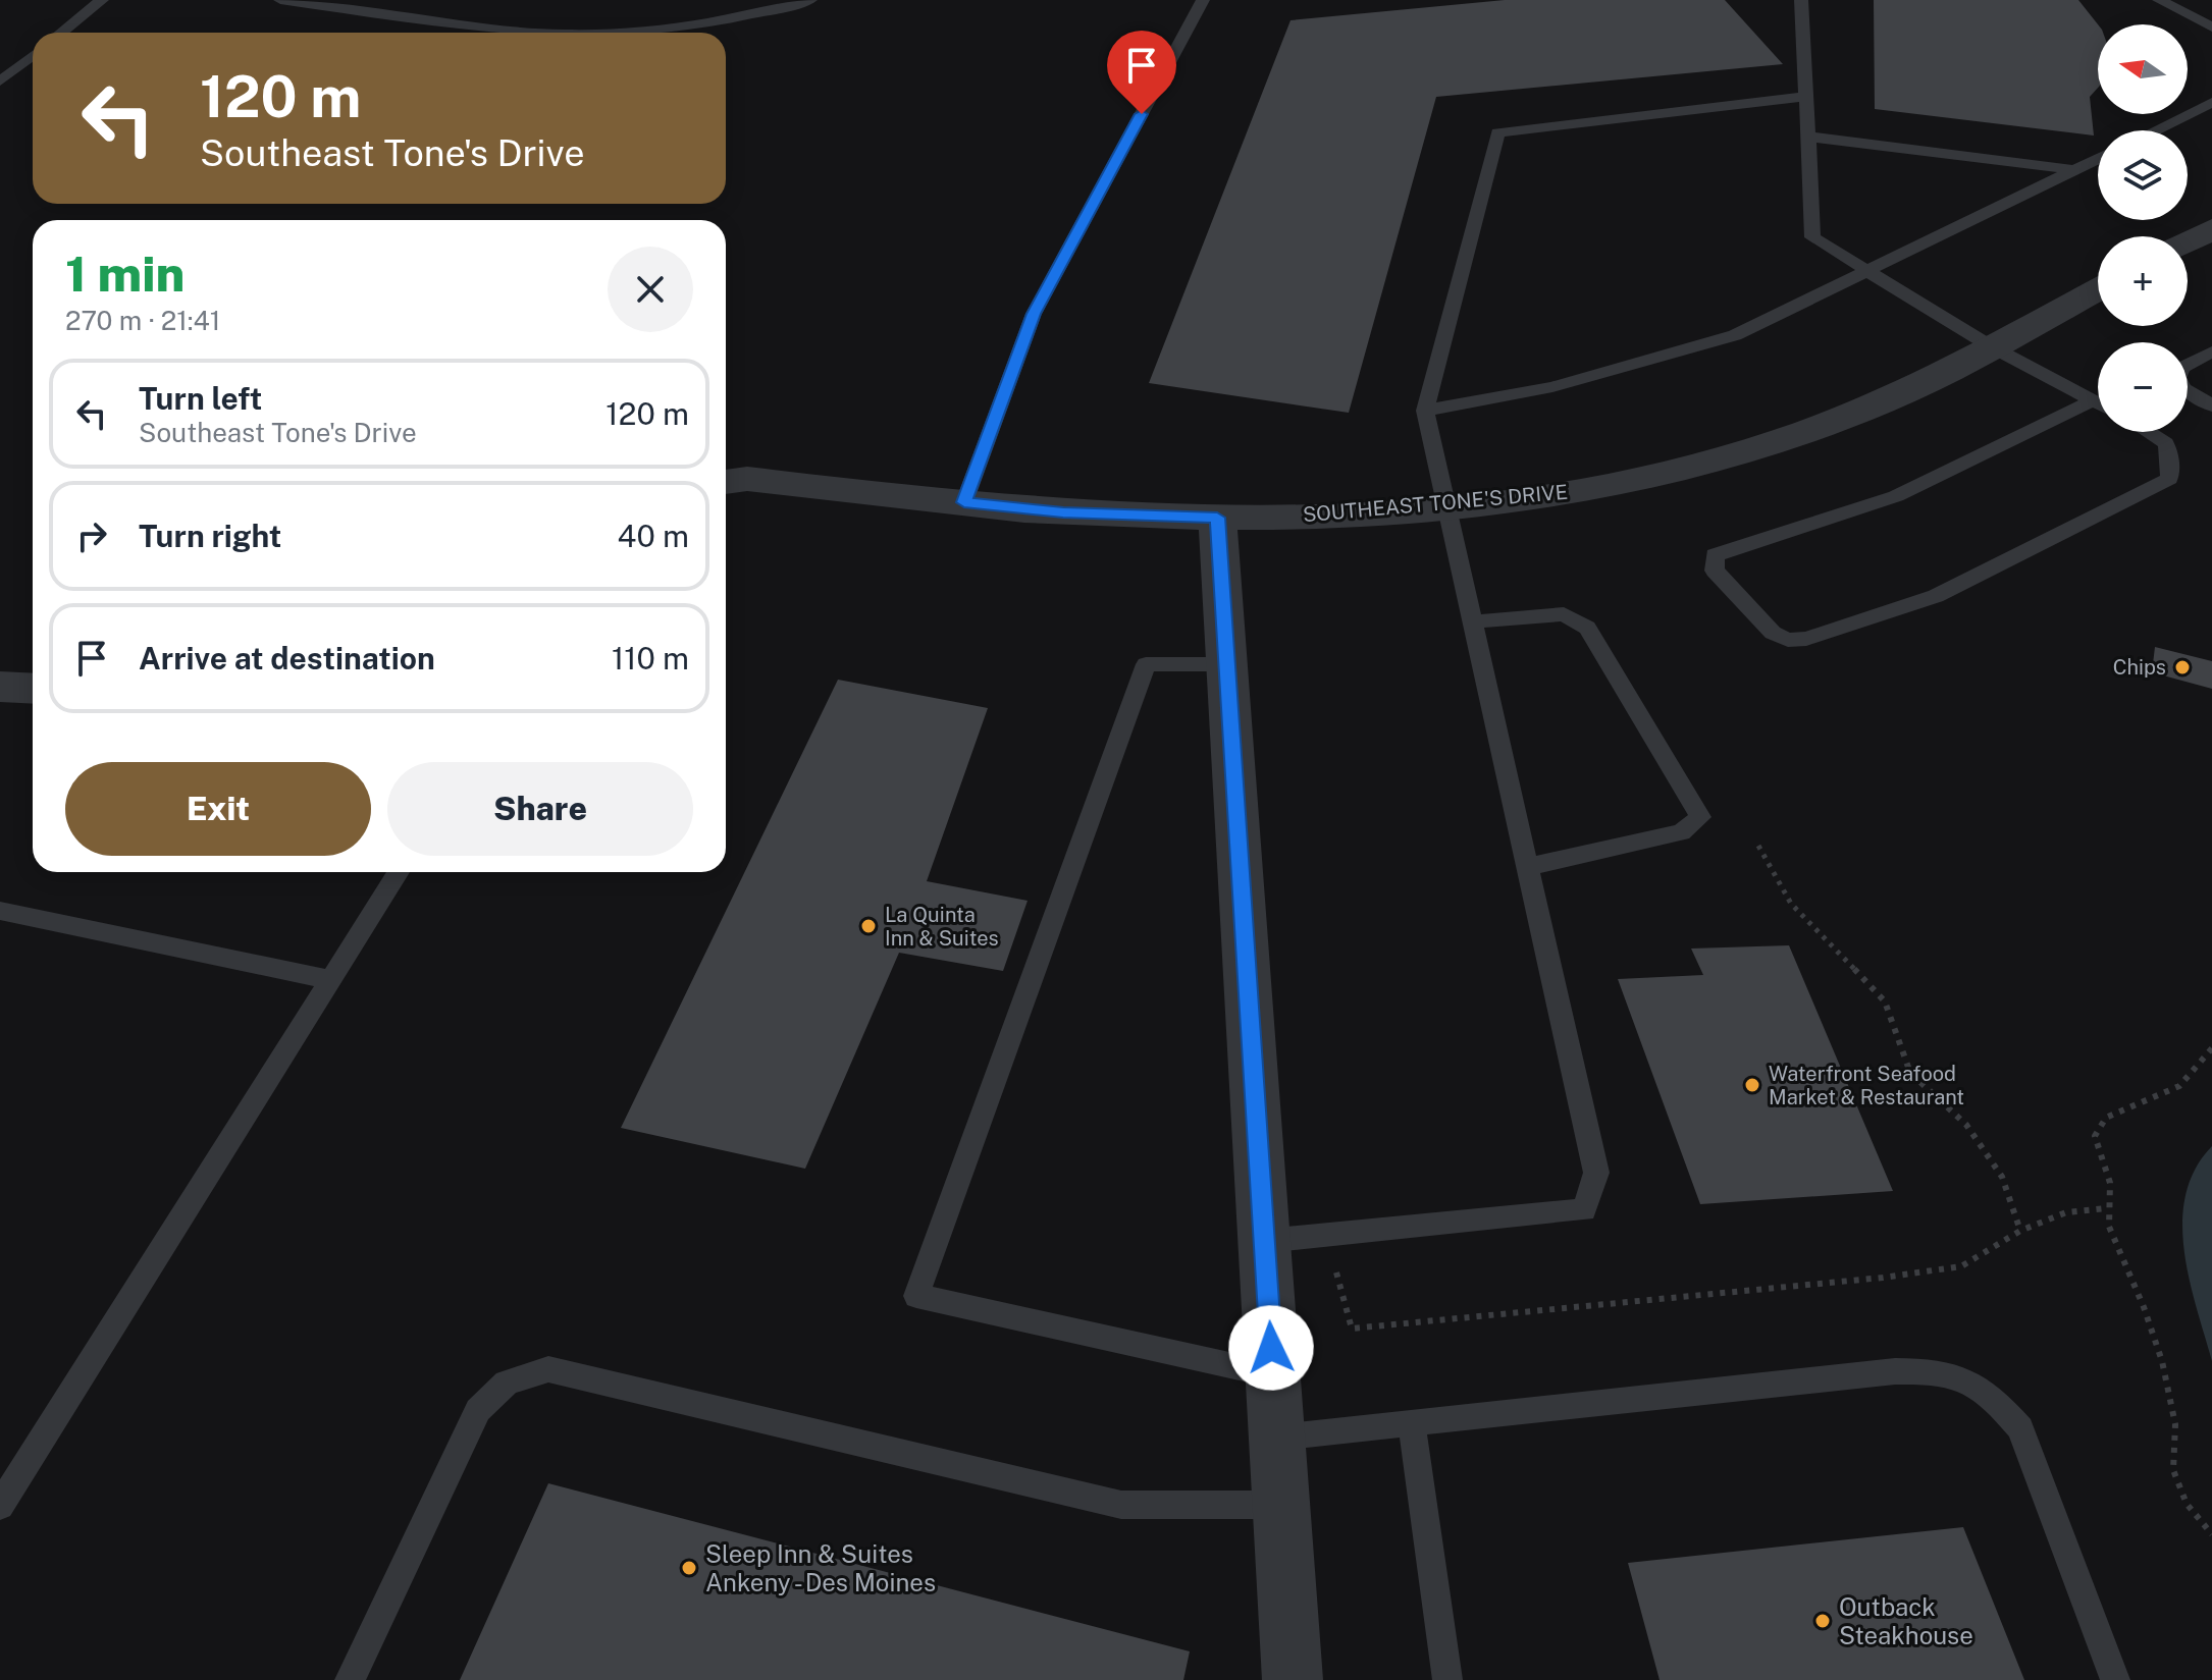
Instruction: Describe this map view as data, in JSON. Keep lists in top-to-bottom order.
{
  "streets": {
    "street": ["SOUTHEAST TONE'S DRIVE"]
  },
  "places": [
    "Chips",
    "La Quinta Inn & Suites",
    "Waterfront Seafood Market & Restaurant",
    "Sleep Inn & Suites Ankeny - Des Moines",
    "Outback Steakhouse"
  ],
  "north": "left",
  "page": {
    "map_buttons": ["+", "−"],
    "turn": ["120 m", "Southeast Tone's Drive"],
    "heading": ["1 min", "270 m · 21:41"],
    "list": [
      {
        "name": "Turn left",
        "note": "Southeast Tone's Drive",
        "value": "120 m"
      },
      {
        "name": "Turn right",
        "value": "40 m"
      },
      {
        "name": "Arrive at destination",
        "value": "110 m"
      }
    ],
    "buttons": ["Exit", "Share"]
  }
}
